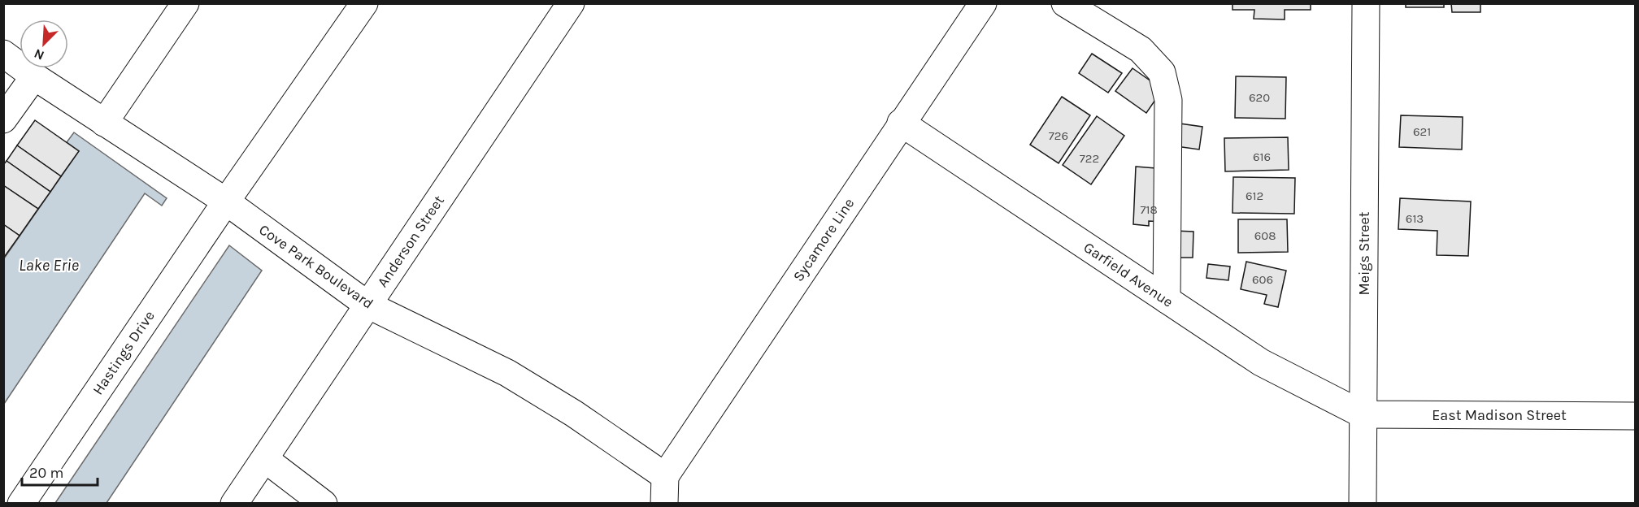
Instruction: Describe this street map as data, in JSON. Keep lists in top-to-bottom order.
{
  "streets": {
    "street": [
      "Sycamore Line",
      "Anderson Street",
      "Meigs Street",
      "Cove Park Boulevard",
      "Garfield Avenue",
      "Hastings Drive",
      "East Madison Street"
    ]
  },
  "crossings": [
    ["Sycamore Line", "Cove Park Boulevard"],
    ["Sycamore Line", "Garfield Avenue"],
    ["Anderson Street", "Cove Park Boulevard"],
    ["Meigs Street", "Garfield Avenue"],
    ["Meigs Street", "East Madison Street"],
    ["Cove Park Boulevard", "Hastings Drive"],
    ["Garfield Avenue", "East Madison Street"]
  ],
  "water": ["Lake Erie"],
  "house_numbers": [
    "620",
    "621",
    "726",
    "616",
    "722",
    "612",
    "718",
    "613",
    "608",
    "606"
  ],
  "scale_bar": "20 m",
  "north": "bottom left"
}
